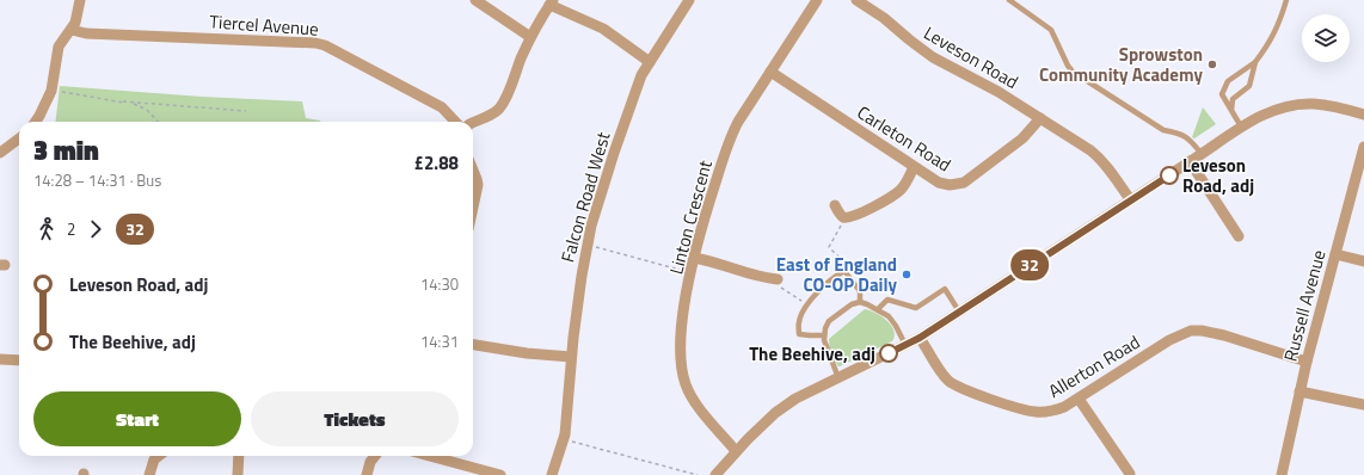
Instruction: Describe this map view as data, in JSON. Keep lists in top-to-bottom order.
{
  "streets": {
    "street": [
      "Tiercel Avenue",
      "Leveson Road",
      "Carleton Road",
      "Falcon Road West",
      "Linton Crescent",
      "Russell Avenue",
      "Allerton Road"
    ]
  },
  "crossings": [
    ["Leveson Road", "Carleton Road"],
    ["Carleton Road", "Linton Crescent"],
    ["Russell Avenue", "Allerton Road"]
  ],
  "places": [
    "Sprowston Community Academy",
    "Leveson Road, adj",
    "East of England CO-OP Daily",
    "The Beehive, adj"
  ],
  "lines": ["bus line 32"],
  "page": {
    "on_map": "32",
    "heading": ["3 min", "14:28 – 14:31 · Bus", "£2.88"],
    "legs": ["2", "32"],
    "list": [
      {
        "name": "Leveson Road, adj",
        "value": "14:30"
      },
      {
        "name": "The Beehive, adj",
        "value": "14:31"
      }
    ],
    "buttons": ["Start", "Tickets"]
  }
}
